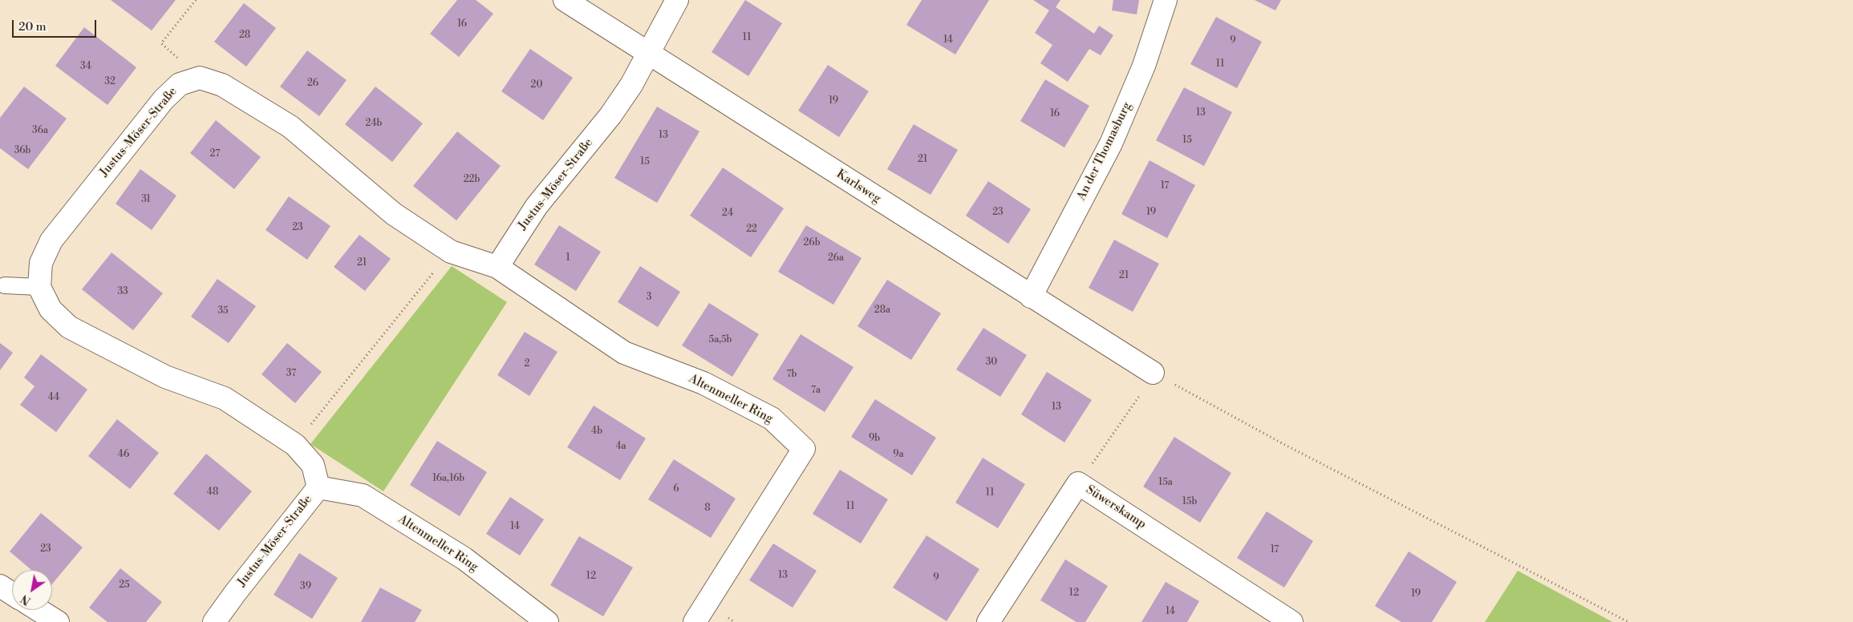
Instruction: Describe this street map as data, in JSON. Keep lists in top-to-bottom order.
{
  "streets": {
    "street": [
      "Justus-Möser-Straße",
      "An der Thomasburg",
      "Karlsweg",
      "Altenmeller Ring",
      "Süwerskamp"
    ]
  },
  "crossings": [
    ["Justus-Möser-Straße", "Karlsweg"],
    ["Justus-Möser-Straße", "Altenmeller Ring"],
    ["An der Thomasburg", "Karlsweg"]
  ],
  "house_numbers": [
    "16",
    "28",
    "11",
    "14",
    "9",
    "11",
    "34",
    "32",
    "26",
    "20",
    "19",
    "13",
    "16",
    "24b",
    "36a",
    "13",
    "15",
    "36b",
    "27",
    "21",
    "15",
    "22b",
    "17",
    "31",
    "23",
    "19",
    "24",
    "23",
    "22",
    "26b",
    "1",
    "26a",
    "21",
    "21",
    "33",
    "3",
    "28a",
    "35",
    "5a,5b",
    "30",
    "2",
    "37",
    "7b",
    "7a",
    "44",
    "13",
    "4b",
    "9b",
    "4a",
    "46",
    "9a",
    "16a,16b",
    "15a",
    "6",
    "48",
    "11",
    "15b",
    "11",
    "8",
    "14",
    "23",
    "17",
    "13",
    "12",
    "9",
    "25",
    "39",
    "12",
    "19",
    "14"
  ],
  "scale_bar": "20 m",
  "north": "bottom left"
}
